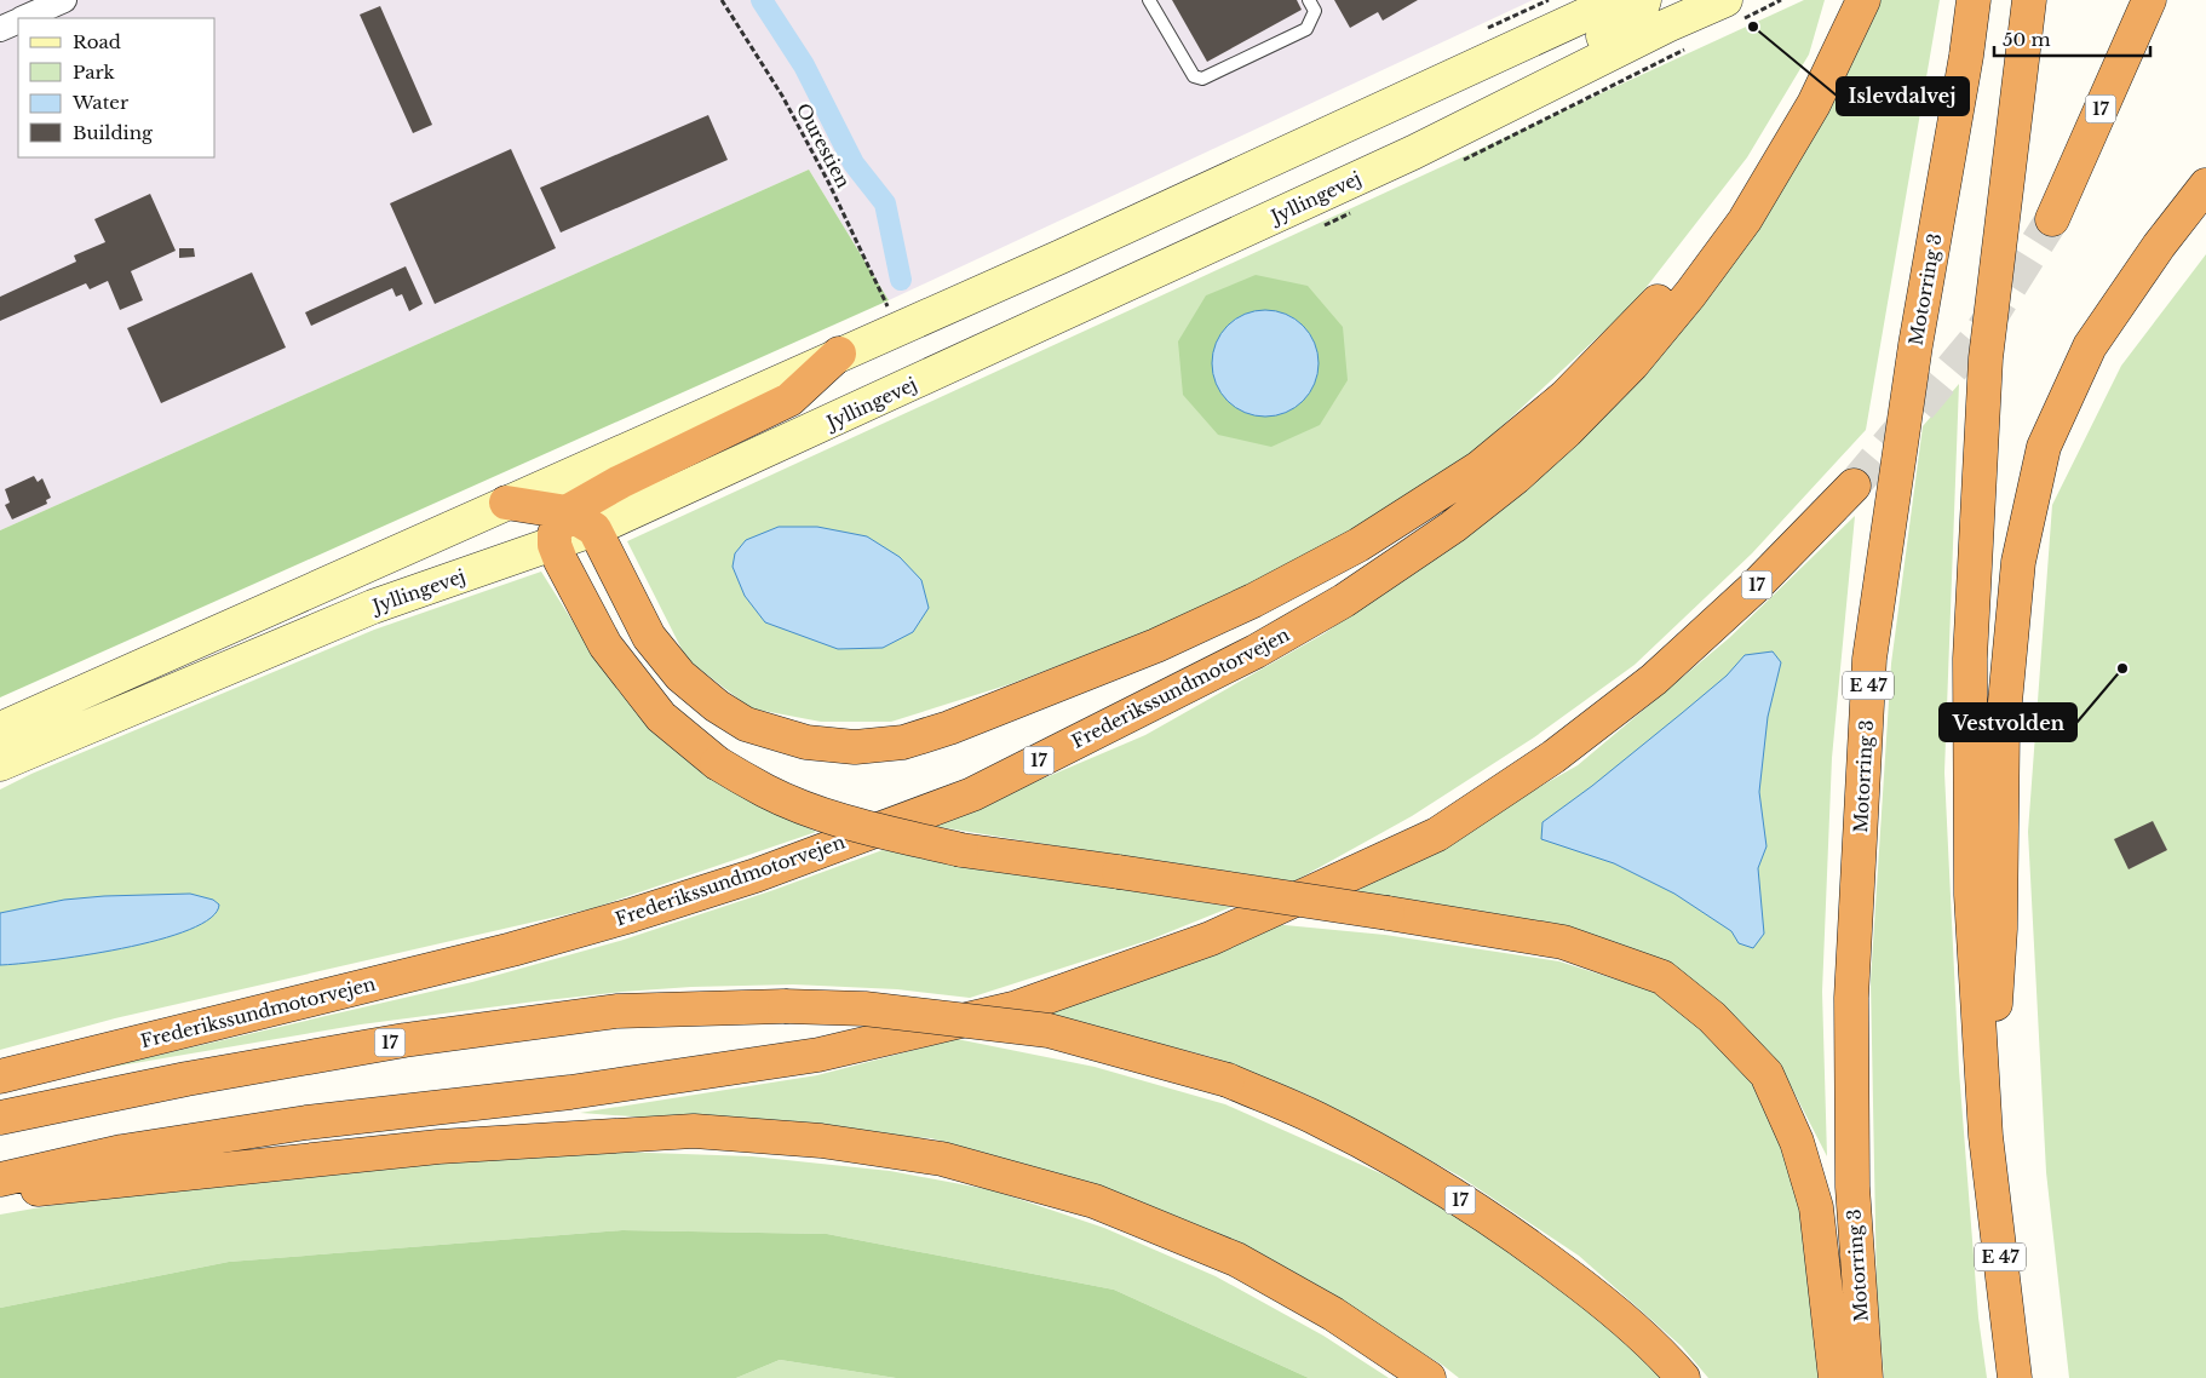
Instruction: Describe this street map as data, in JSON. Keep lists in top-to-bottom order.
{
  "streets": {
    "highway": [
      "17",
      "Motorring 3",
      "E 47",
      "Frederikssundmotorvejen"
    ],
    "street": ["Jyllingevej"],
    "path": ["Ourestien"]
  },
  "places": ["Islevdalvej", "Vestvolden"],
  "legend": [
    "Road",
    "Park",
    "Water",
    "Building"
  ],
  "scale_bar": "50 m"
}
